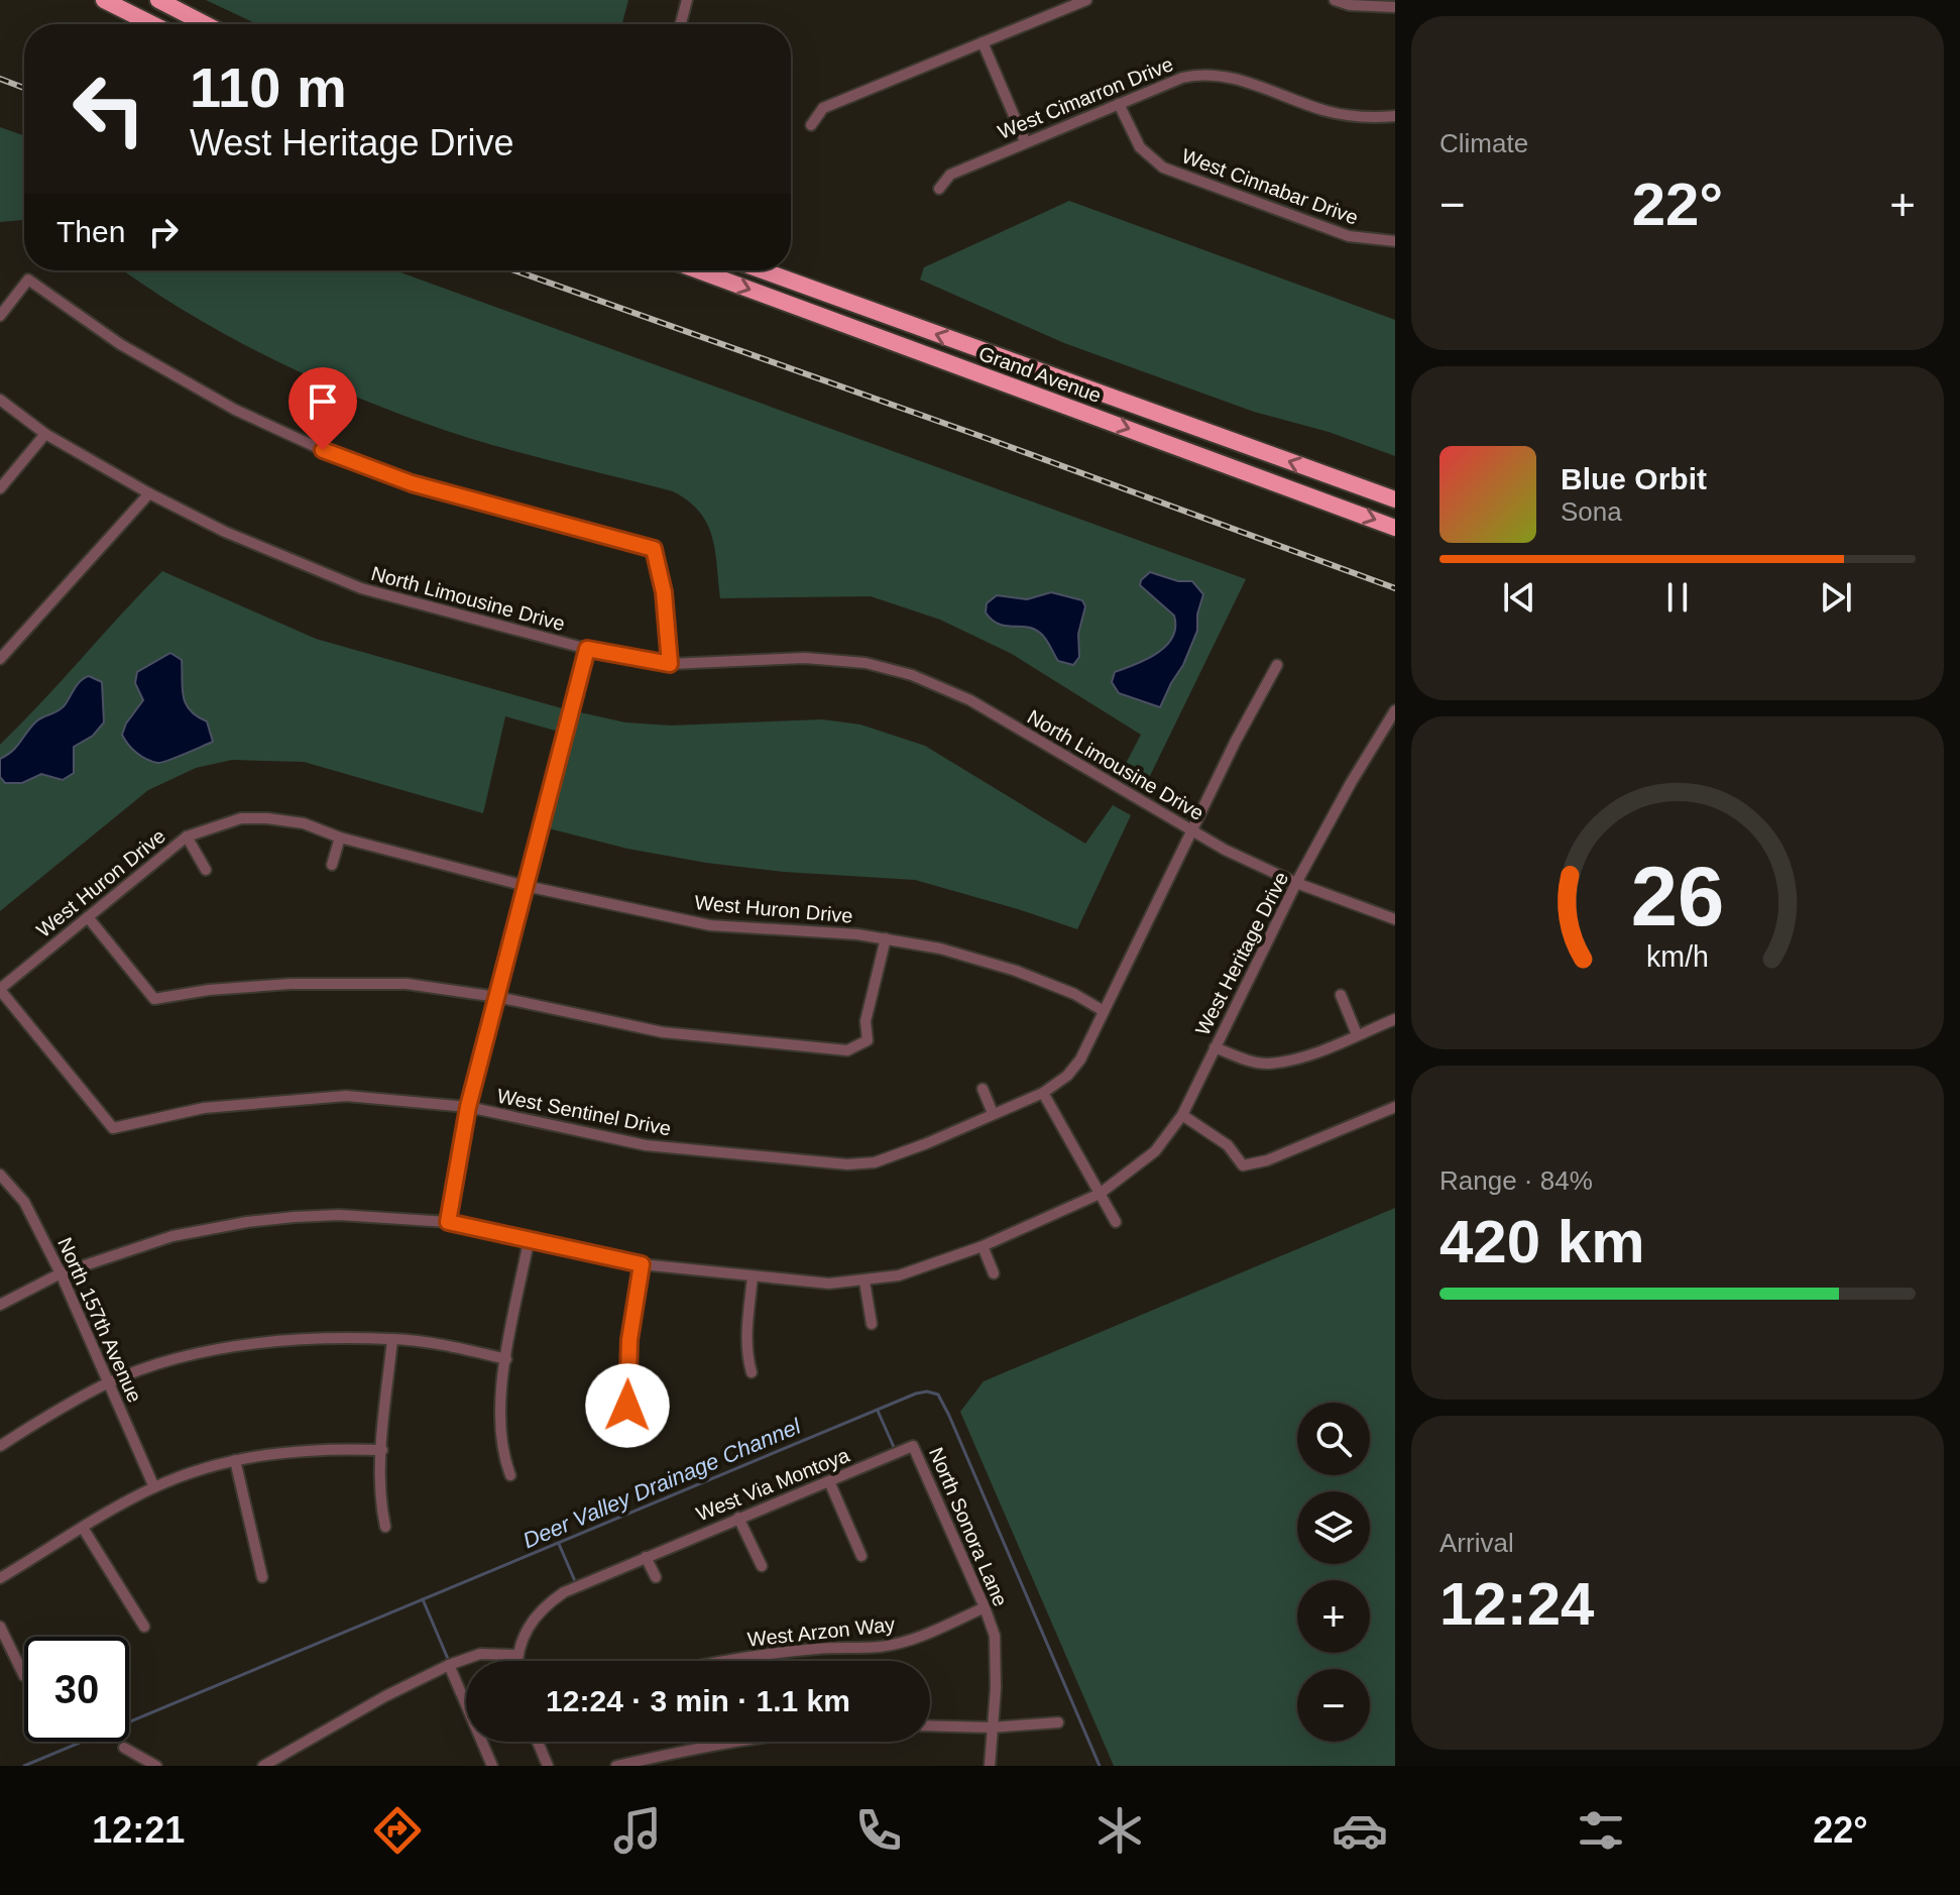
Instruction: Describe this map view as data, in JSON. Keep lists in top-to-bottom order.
{
  "streets": {
    "highway": ["Grand Avenue"],
    "street": [
      "West Cimarron Drive",
      "West Cinnabar Drive",
      "North Limousine Drive",
      "West Huron Drive",
      "West Heritage Drive",
      "West Sentinel Drive",
      "North 157th Avenue",
      "West Via Montoya",
      "North Sonora Lane",
      "West Arzon Way"
    ]
  },
  "crossings": [
    ["West Cimarron Drive", "West Cinnabar Drive"],
    ["North Limousine Drive", "West Heritage Drive"],
    ["North Limousine Drive", "West Sentinel Drive"],
    ["West Huron Drive", "West Sentinel Drive"],
    ["West Heritage Drive", "North 157th Avenue"],
    ["West Via Montoya", "North Sonora Lane"],
    ["North Sonora Lane", "West Arzon Way"]
  ],
  "water": ["Deer Valley Drainage Channel"],
  "page": {
    "tile": [
      "Climate",
      ["Range · 84%", "420 km"],
      ["Arrival", "12:24"]
    ],
    "turn": ["110 m", "West Heritage Drive"],
    "heat": ["−", "22°", "+"],
    "then": "Then",
    "song": ["Blue Orbit", "Sona"],
    "map_buttons": ["+", "−"],
    "limit": "30",
    "trip": "12:24 · 3 min · 1.1 km",
    "tabs": ["12:21", "22°"],
    "gauge": ["26", "km/h"]
  }
}
